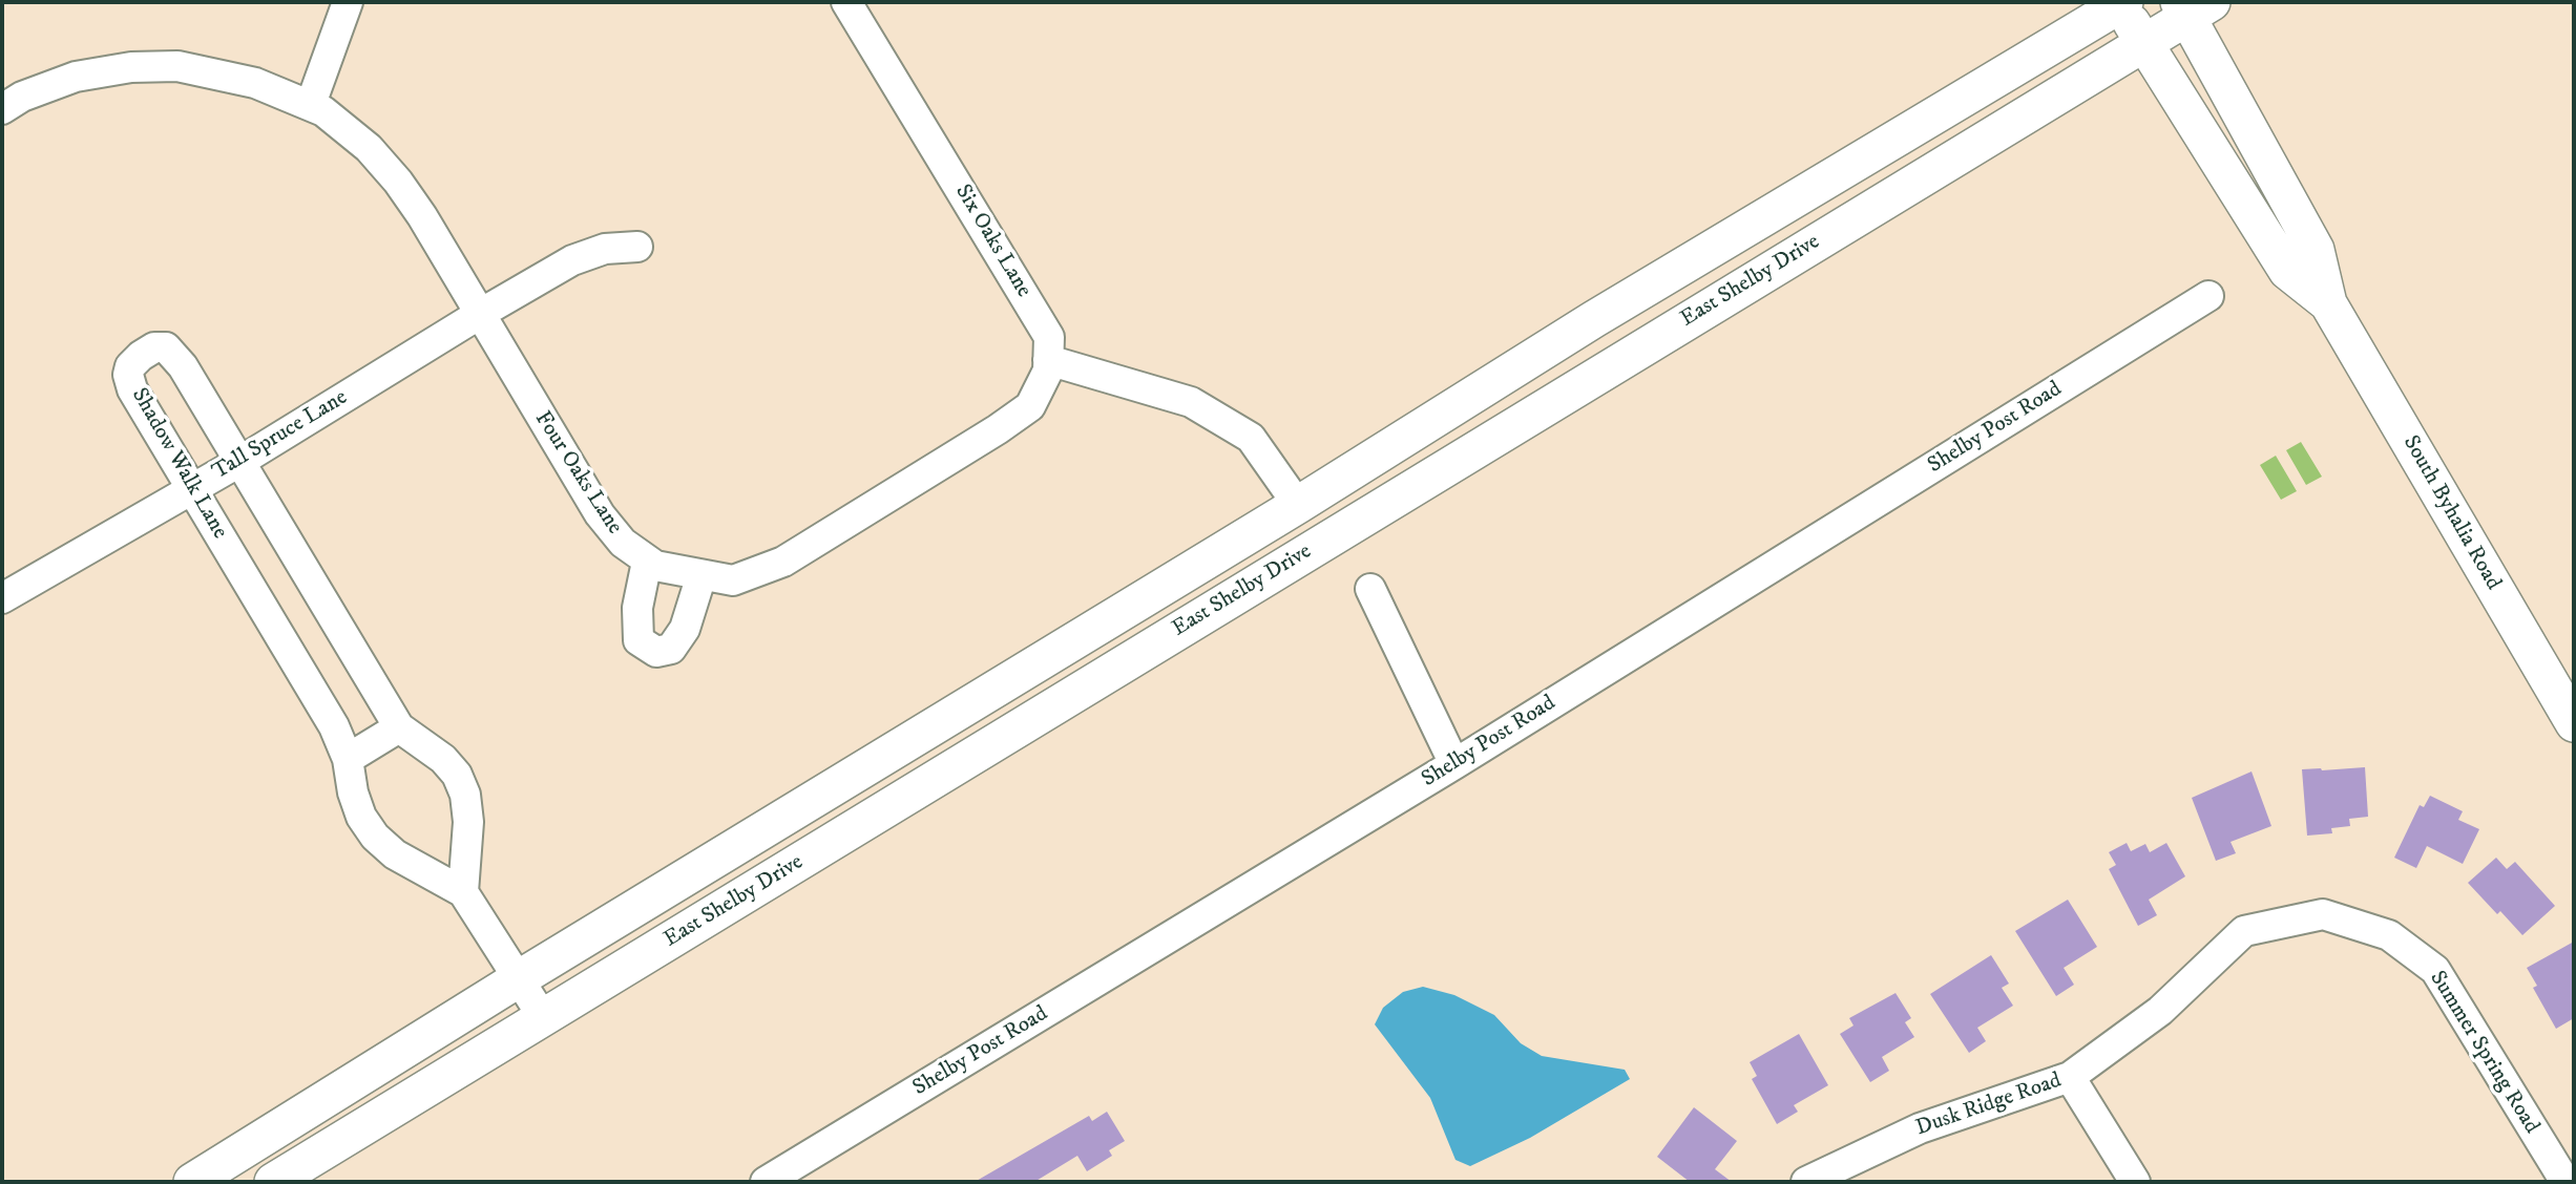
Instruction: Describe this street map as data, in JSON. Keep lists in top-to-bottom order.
{
  "streets": {
    "main road": ["East Shelby Drive", "South Byhalia Road"],
    "street": [
      "Six Oaks Lane",
      "Shelby Post Road",
      "Tall Spruce Lane",
      "Shadow Walk Lane",
      "Four Oaks Lane",
      "Summer Spring Road",
      "Dusk Ridge Road"
    ]
  },
  "crossings": [
    ["Six Oaks Lane", "Four Oaks Lane"],
    ["East Shelby Drive", "Shadow Walk Lane"],
    ["East Shelby Drive", "South Byhalia Road"],
    ["Tall Spruce Lane", "Shadow Walk Lane"],
    ["Tall Spruce Lane", "Four Oaks Lane"],
    ["Summer Spring Road", "Dusk Ridge Road"]
  ]
}
